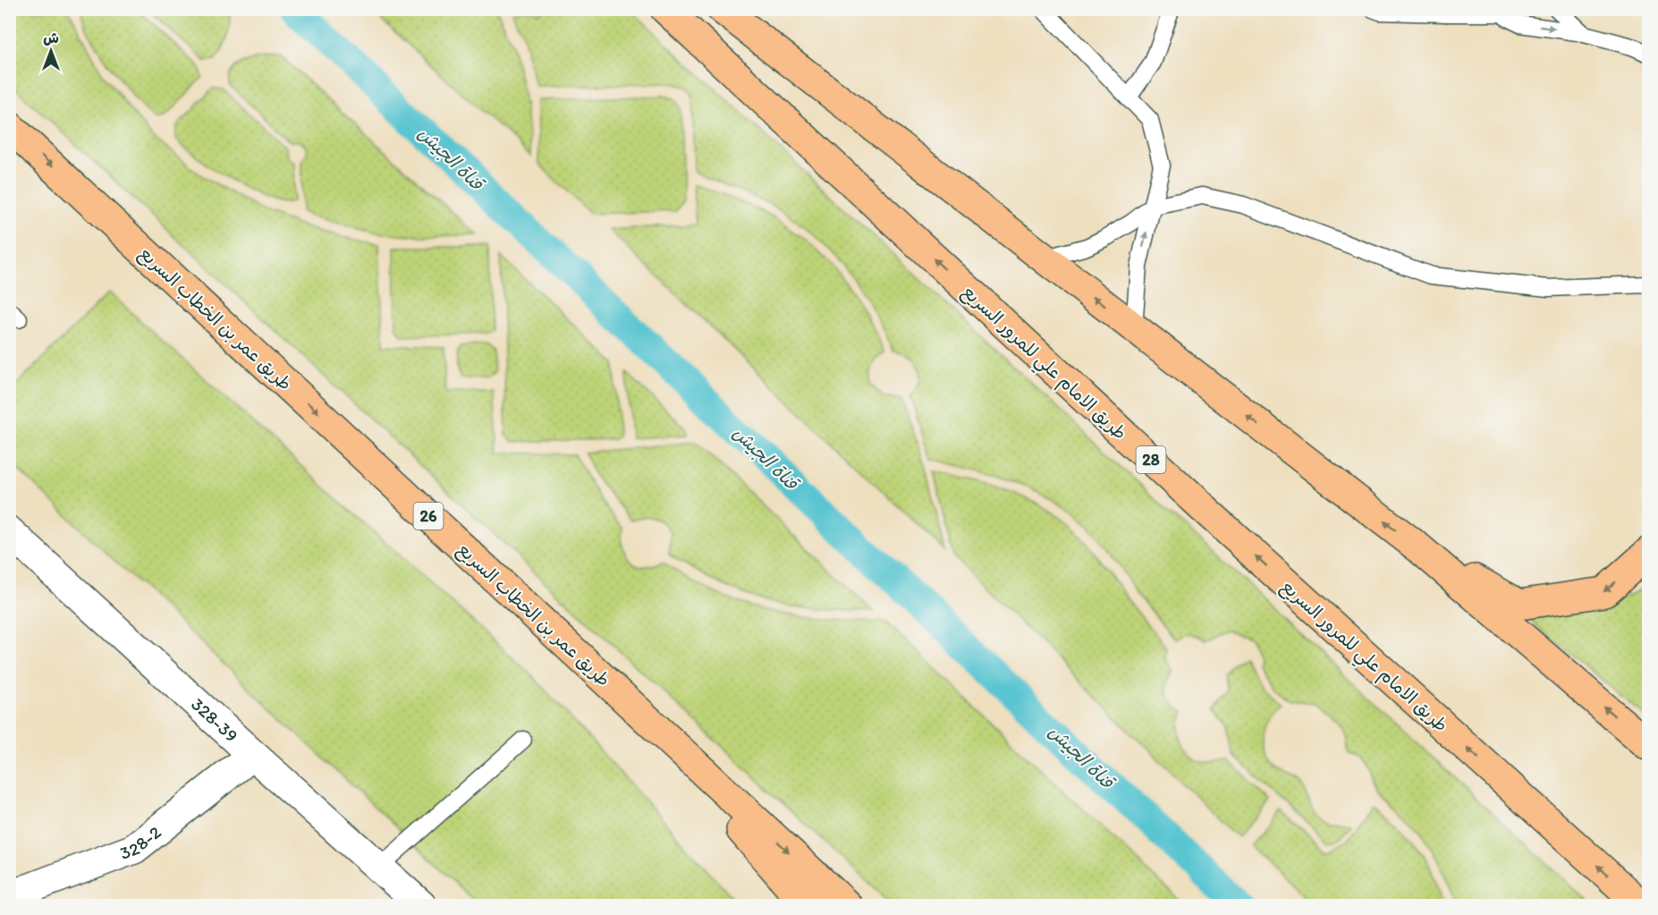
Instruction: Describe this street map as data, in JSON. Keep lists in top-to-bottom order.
{
  "streets": {
    "highway": [
      "طريق عمر بن الخطاب السريع",
      "طريق الامام علي للمرور السريع",
      "28",
      "26"
    ],
    "street": ["328-39", "328-2"]
  },
  "crossings": [
    ["328-39", "328-2"]
  ],
  "one_way": ["طريق عمر بن الخطاب السريع"],
  "water": ["قناة الجيش"],
  "north": "top"
}
